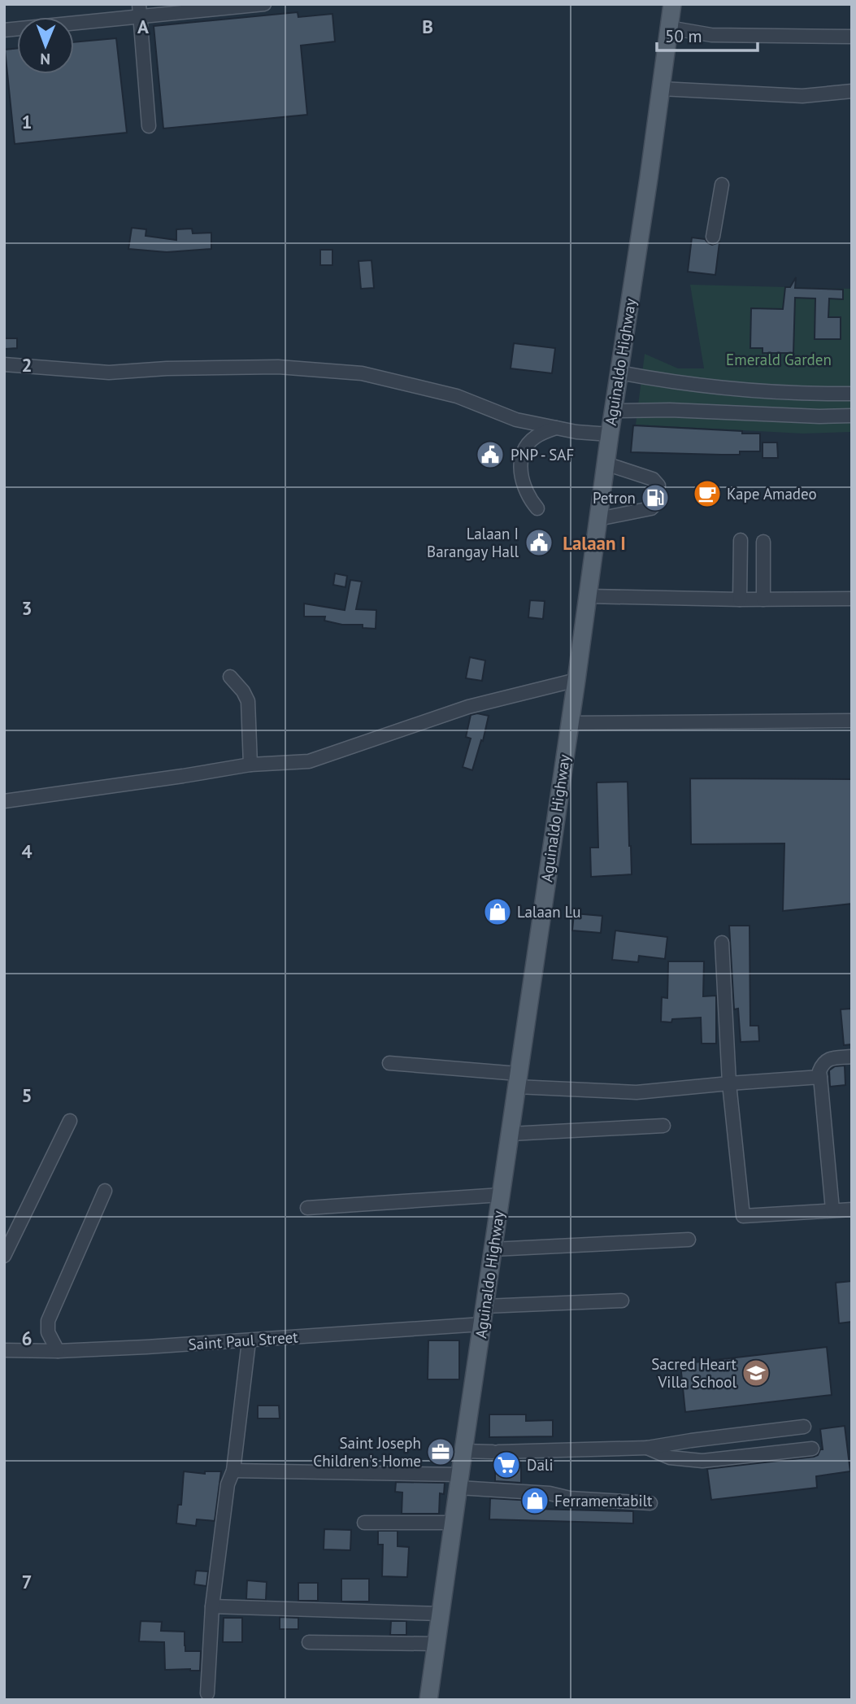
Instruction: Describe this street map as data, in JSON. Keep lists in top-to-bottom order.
{
  "streets": {
    "main road": ["Aguinaldo Highway"],
    "street": ["Saint Paul Street"]
  },
  "crossings": [
    ["Aguinaldo Highway", "Saint Paul Street"]
  ],
  "districts": ["Lalaan I"],
  "parks": ["Emerald Garden"],
  "places": {
    "public building": ["PNP - SAF", "Lalaan I Barangay Hall"],
    "cafe": ["Kape Amadeo"],
    "fuel station": ["Petron"],
    "shop": ["Lalaan Lu", "Ferramentabilt"],
    "school or university": ["Sacred Heart Villa School"],
    "office": ["Saint Joseph Children's Home"],
    "supermarket": ["Dali"]
  },
  "scale_bar": "50 m",
  "north": "bottom",
  "grid": {
    "columns": ["A", "B"],
    "rows": [
      "1",
      "2",
      "3",
      "4",
      "5",
      "6",
      "7"
    ]
  }
}
